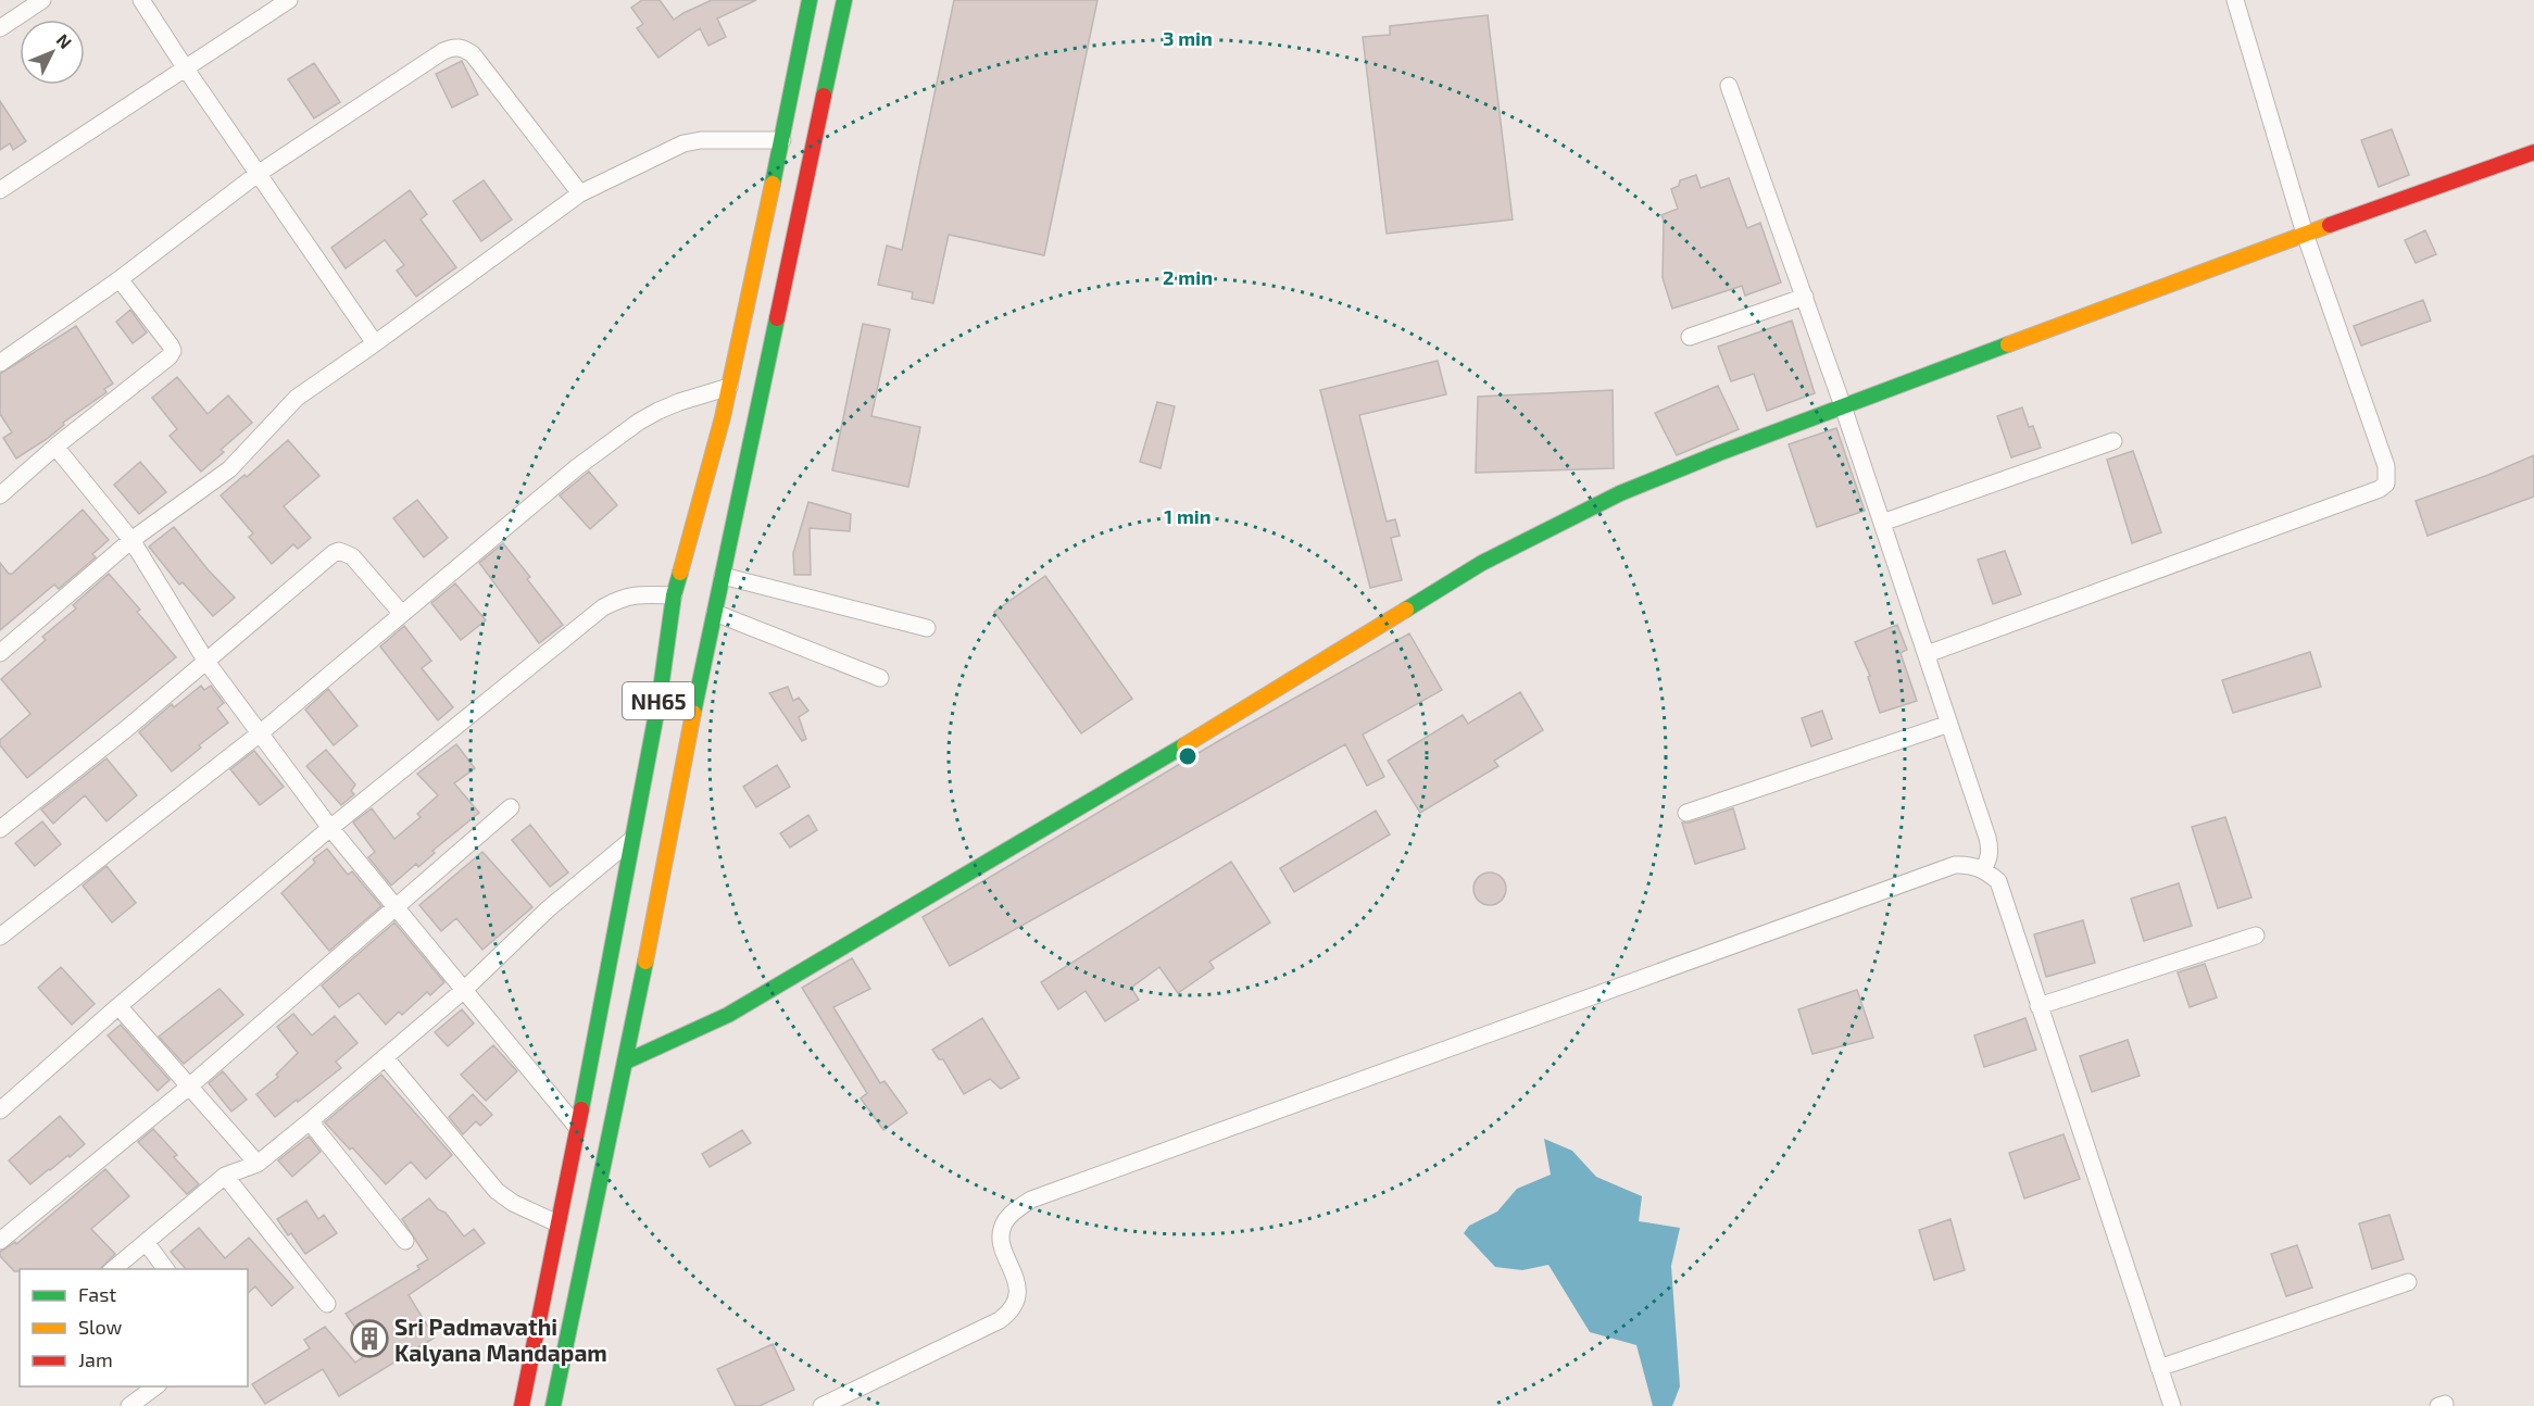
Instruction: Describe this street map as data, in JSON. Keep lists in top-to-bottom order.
{
  "streets": {
    "main road": ["NH65"]
  },
  "places": {
    "building": ["Sri Padmavathi Kalyana Mandapam"]
  },
  "legend": ["Fast", "Slow", "Jam"],
  "north": "top right",
  "rings": ["3 min", "2 min", "1 min"]
}
